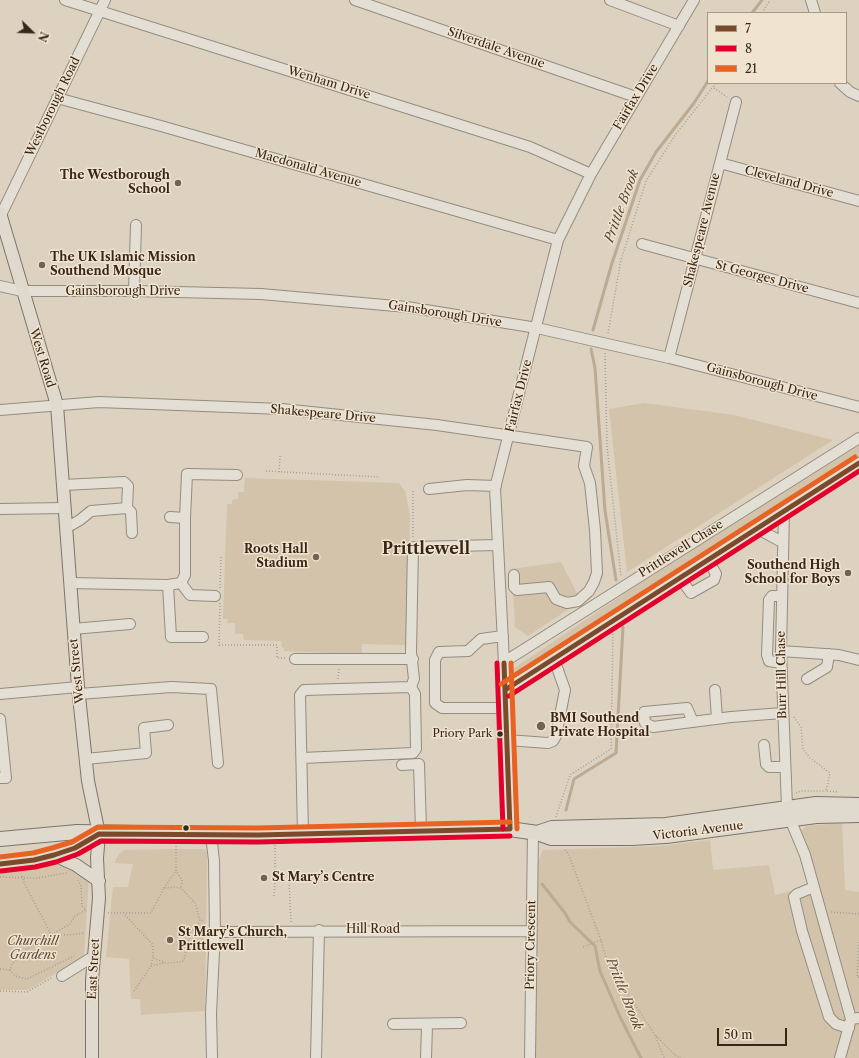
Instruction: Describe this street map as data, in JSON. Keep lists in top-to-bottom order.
{
  "streets": {
    "highway": ["Victoria Avenue"],
    "main road": ["West Road", "West Street", "East Street"],
    "street": [
      "Silverdale Avenue",
      "Wenham Drive",
      "Fairfax Drive",
      "Westborough Road",
      "Macdonald Avenue",
      "Cleveland Drive",
      "Shakespeare Avenue",
      "St Georges Drive",
      "Gainsborough Drive",
      "Shakespeare Drive",
      "Prittlewell Chase",
      "Burr Hill Chase",
      "Hill Road",
      "Priory Crescent"
    ]
  },
  "crossings": [
    ["Silverdale Avenue", "Fairfax Drive"],
    ["Wenham Drive", "Fairfax Drive"],
    ["Wenham Drive", "Westborough Road"],
    ["Fairfax Drive", "Macdonald Avenue"],
    ["Fairfax Drive", "Gainsborough Drive"],
    ["Fairfax Drive", "Shakespeare Drive"],
    ["Fairfax Drive", "Prittlewell Chase"],
    ["Fairfax Drive", "Victoria Avenue"],
    ["Westborough Road", "Macdonald Avenue"],
    ["Westborough Road", "West Road"],
    ["Cleveland Drive", "Shakespeare Avenue"],
    ["Shakespeare Avenue", "St Georges Drive"],
    ["Shakespeare Avenue", "Gainsborough Drive"],
    ["Gainsborough Drive", "West Road"],
    ["West Road", "Shakespeare Drive"],
    ["West Road", "West Street"],
    ["Prittlewell Chase", "Burr Hill Chase"],
    ["West Street", "Victoria Avenue"],
    ["West Street", "East Street"],
    ["Burr Hill Chase", "Victoria Avenue"],
    ["Victoria Avenue", "Priory Crescent"],
    ["Victoria Avenue", "East Street"],
    ["Hill Road", "Priory Crescent"]
  ],
  "districts": ["Prittlewell"],
  "water": ["Prittle Brook"],
  "parks": ["Churchill Gardens"],
  "places": [
    "The Westborough School",
    "The UK Islamic Mission Southend Mosque",
    "Roots Hall Stadium",
    "Southend High School for Boys",
    "BMI Southend Private Hospital",
    "Priory Park",
    "St Mary’s Centre",
    "St Mary's Church, Prittlewell"
  ],
  "lines": ["transit line 21", "transit line 7", "transit line 8"],
  "legend": ["7", "8", "21"],
  "scale_bar": "50 m",
  "north": "bottom right"
}
